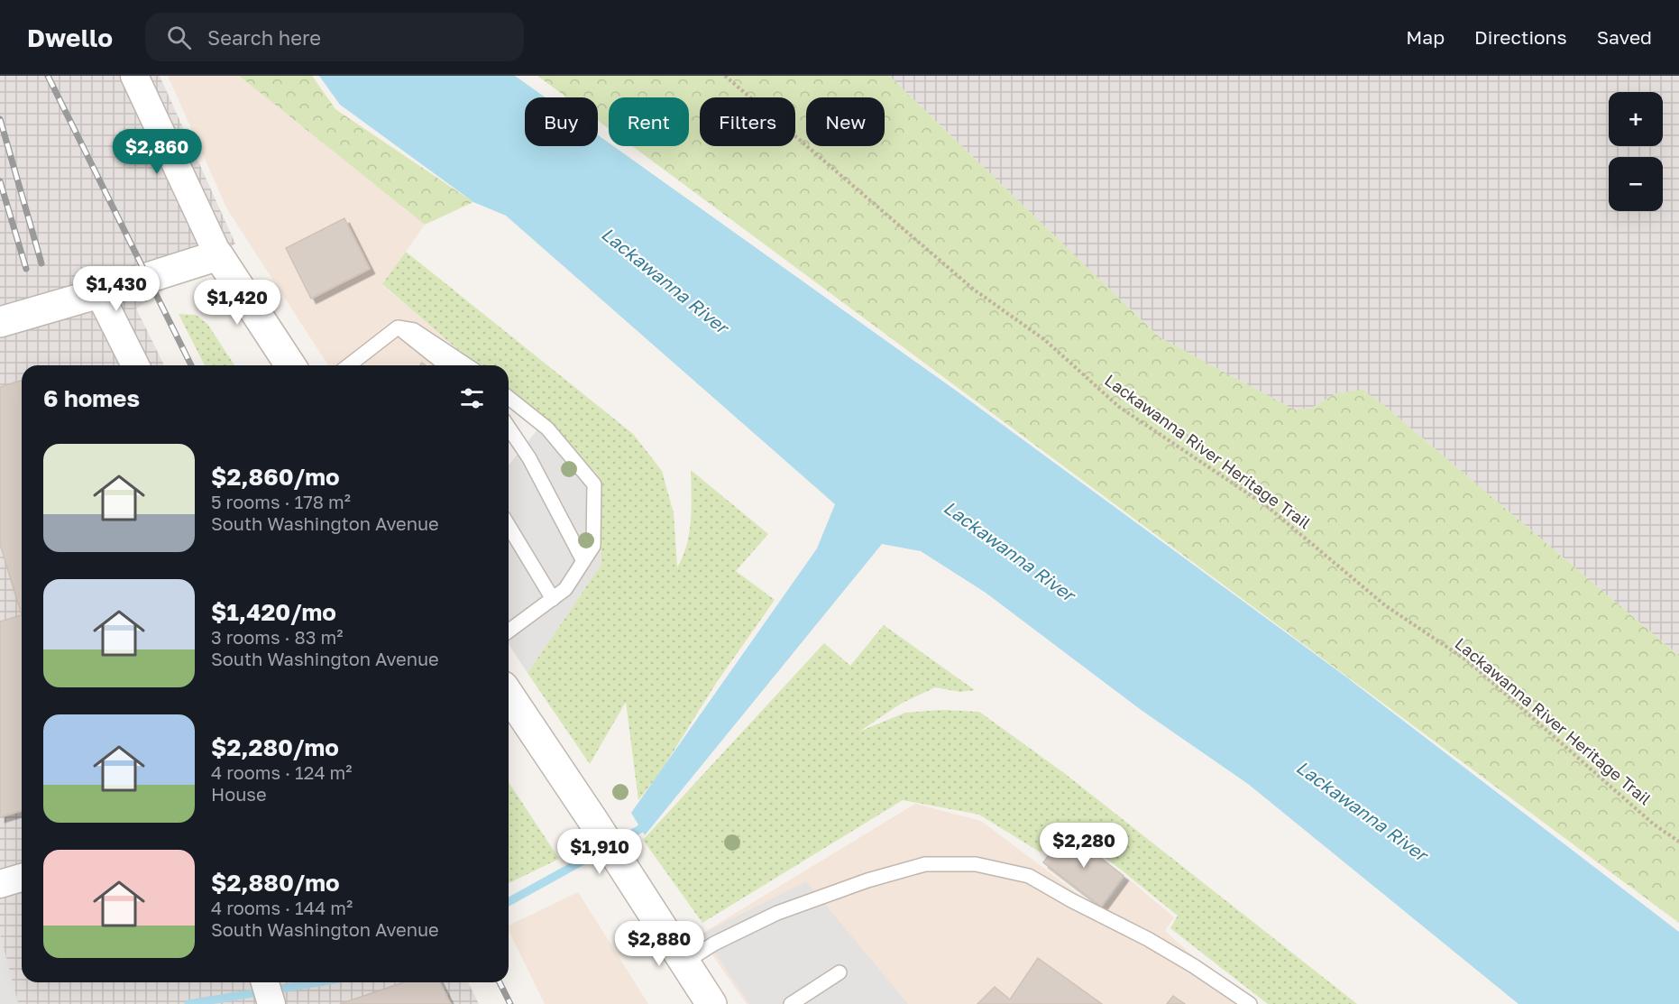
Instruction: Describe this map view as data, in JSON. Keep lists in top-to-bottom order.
{
  "streets": {
    "path": ["Lackawanna River Heritage Trail"]
  },
  "water": ["Lackawanna River"],
  "page": {
    "header": "Dwello",
    "search": "Search here",
    "nav": ["Map", "Directions", "Saved"],
    "map_buttons": ["+", "−"],
    "chip": [
      "Buy",
      "Rent",
      "Filters",
      "New"
    ],
    "price": [
      "$2,860",
      "$1,430",
      "$1,420",
      "$2,280",
      "$1,910",
      "$2,880"
    ],
    "heading": "6 homes",
    "list": [
      {
        "name": "$2,860/mo",
        "note": "5 rooms · 178 m² · South Washington Avenue"
      },
      {
        "name": "$1,420/mo",
        "note": "3 rooms · 83 m² · South Washington Avenue"
      },
      {
        "name": "$2,280/mo",
        "note": "4 rooms · 124 m² · House"
      },
      {
        "name": "$2,880/mo",
        "note": "4 rooms · 144 m² · South Washington Avenue"
      }
    ]
  }
}
